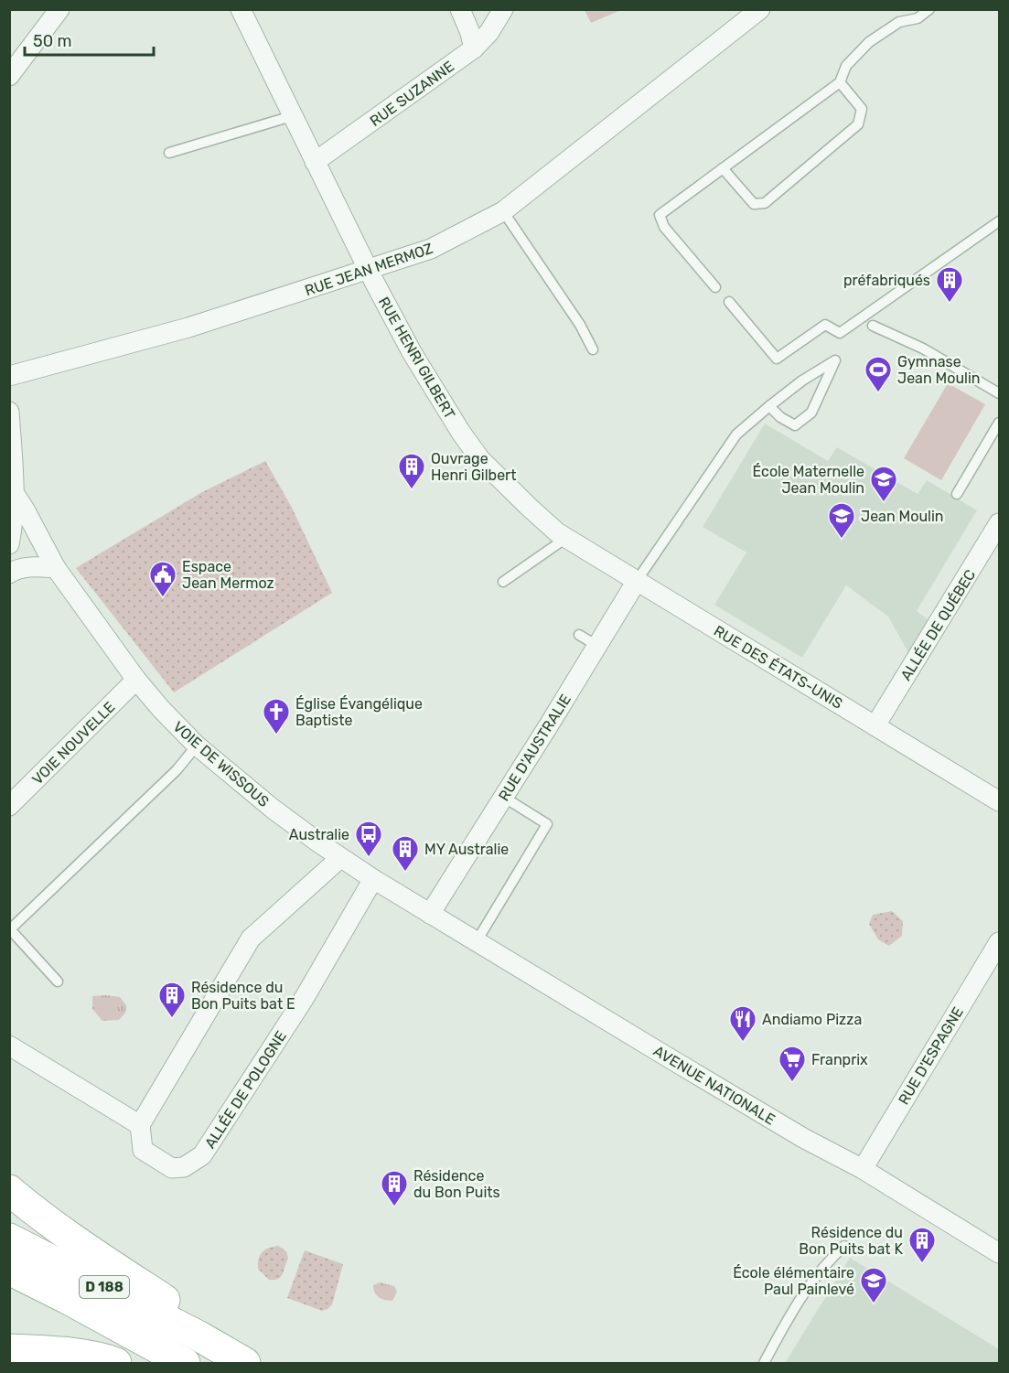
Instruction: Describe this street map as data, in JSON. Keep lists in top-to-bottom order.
{
  "streets": {
    "main road": ["D 188"],
    "street": [
      "RUE SUZANNE",
      "RUE JEAN MERMOZ",
      "RUE HENRI GILBERT",
      "ALLÉE DE QUÉBEC",
      "RUE DES ÉTATS-UNIS",
      "VOIE NOUVELLE",
      "RUE D'AUSTRALIE",
      "VOIE DE WISSOUS",
      "RUE D'ESPAGNE",
      "AVENUE NATIONALE",
      "ALLÉE DE POLOGNE"
    ]
  },
  "crossings": [
    ["RUE SUZANNE", "RUE HENRI GILBERT"],
    ["RUE JEAN MERMOZ", "RUE HENRI GILBERT"],
    ["RUE HENRI GILBERT", "RUE DES ÉTATS-UNIS"],
    ["ALLÉE DE QUÉBEC", "RUE DES ÉTATS-UNIS"],
    ["RUE DES ÉTATS-UNIS", "RUE D'AUSTRALIE"],
    ["VOIE NOUVELLE", "VOIE DE WISSOUS"],
    ["RUE D'AUSTRALIE", "VOIE DE WISSOUS"],
    ["RUE D'AUSTRALIE", "AVENUE NATIONALE"],
    ["VOIE DE WISSOUS", "AVENUE NATIONALE"],
    ["VOIE DE WISSOUS", "ALLÉE DE POLOGNE"],
    ["RUE D'ESPAGNE", "AVENUE NATIONALE"]
  ],
  "places": {
    "building": [
      "préfabriqués",
      "Ouvrage Henri Gilbert",
      "MY Australie",
      "Résidence du Bon Puits bat E",
      "Résidence du Bon Puits",
      "Résidence du Bon Puits bat K"
    ],
    "sports": ["Gymnase Jean Moulin"],
    "school or university": ["École Maternelle Jean Moulin", "Jean Moulin", "École élémentaire Paul Painlevé"],
    "public building": ["Espace Jean Mermoz"],
    "church": ["Église Évangélique Baptiste"],
    "bus stop": ["Australie"],
    "restaurant": ["Andiamo Pizza"],
    "supermarket": ["Franprix"]
  },
  "scale_bar": "50 m"
}
